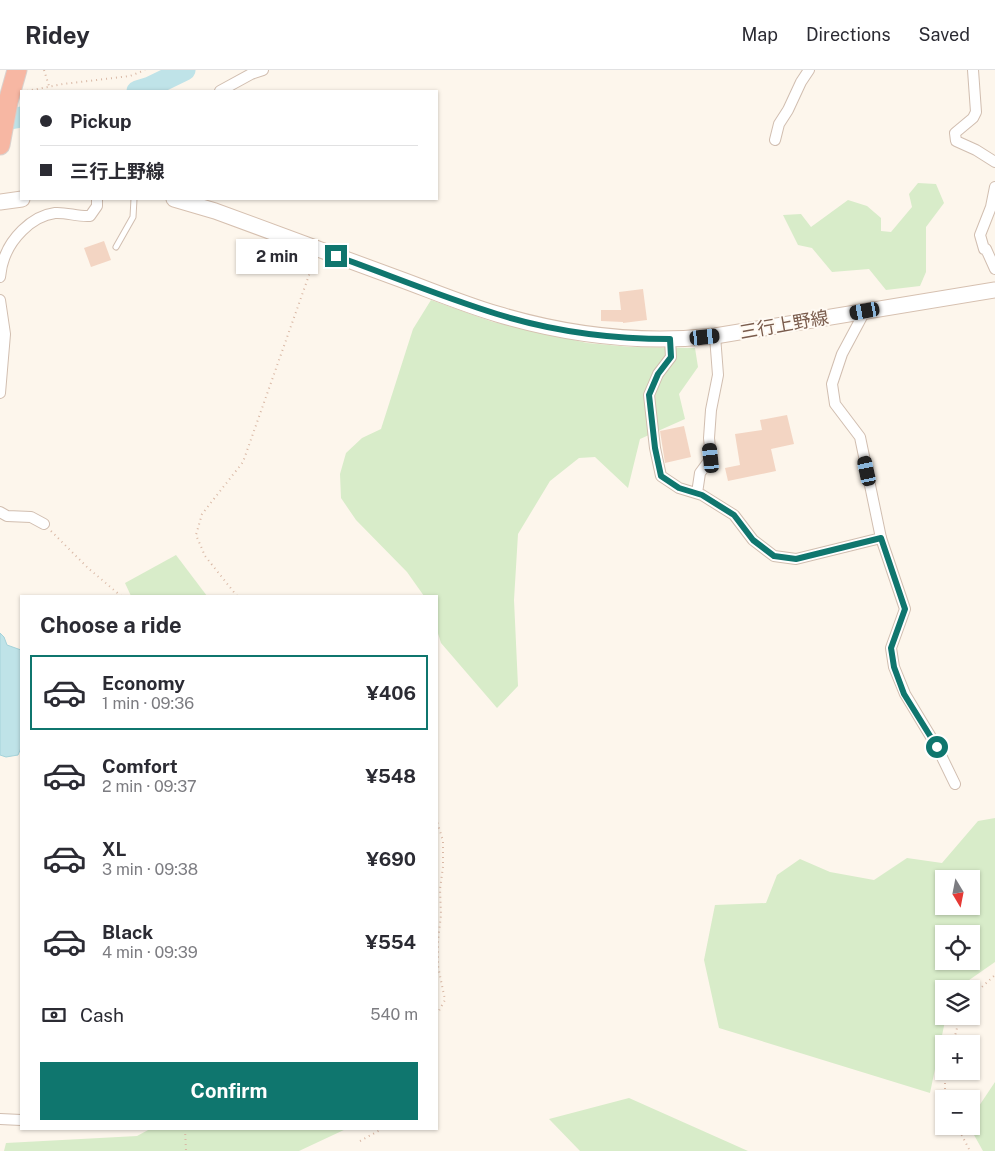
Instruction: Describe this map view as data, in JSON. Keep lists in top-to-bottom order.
{
  "streets": {
    "main road": ["三行上野線"]
  },
  "north": "bottom",
  "page": {
    "header": "Ridey",
    "nav": ["Map", "Directions", "Saved"],
    "banner": ["Pickup", "三行上野線"],
    "bubble": "2 min",
    "heading": "Choose a ride",
    "list": [
      {
        "name": "Economy",
        "note": "1 min · 09:36",
        "value": "¥406"
      },
      {
        "name": "Comfort",
        "note": "2 min · 09:37",
        "value": "¥548"
      },
      {
        "name": "XL",
        "note": "3 min · 09:38",
        "value": "¥690"
      },
      {
        "name": "Black",
        "note": "4 min · 09:39",
        "value": "¥554"
      }
    ],
    "map_buttons": ["+", "−"],
    "pay": ["Cash", "540 m"],
    "buttons": "Confirm"
  }
}
